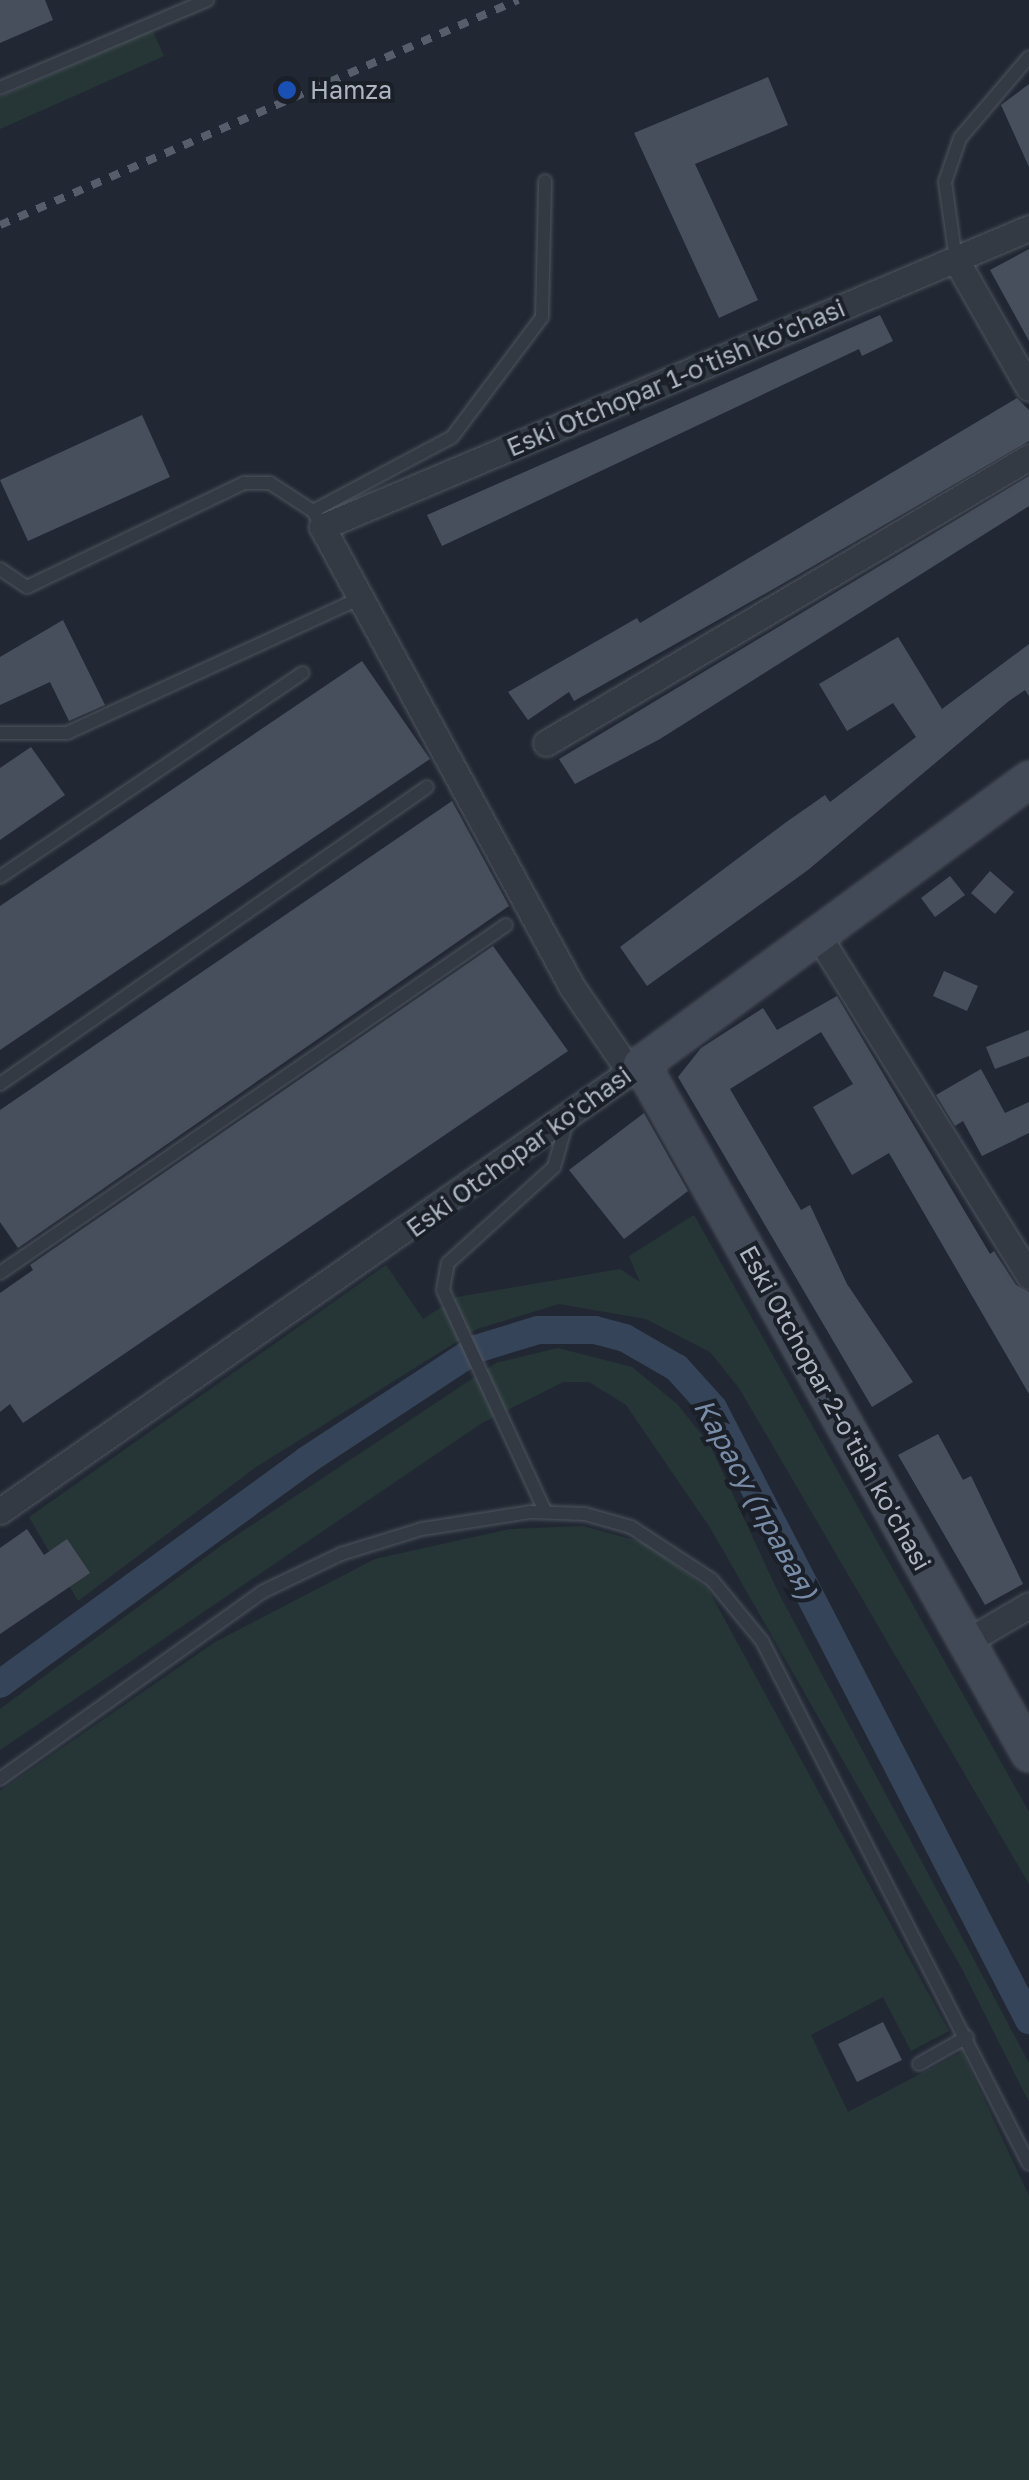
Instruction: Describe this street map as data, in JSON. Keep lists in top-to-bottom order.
{
  "streets": {
    "street": ["Eski Otchopar 1-o'tish ko'chasi", "Eski Otchopar ko'chasi", "Eski Otchopar 2-o'tish ko'chasi"]
  },
  "crossings": [
    ["Eski Otchopar 1-o'tish ko'chasi", "Eski Otchopar 2-o'tish ko'chasi"],
    ["Eski Otchopar ko'chasi", "Eski Otchopar 2-o'tish ko'chasi"]
  ],
  "water": ["Карасу (правая)"],
  "places": ["Hamza"]
}
